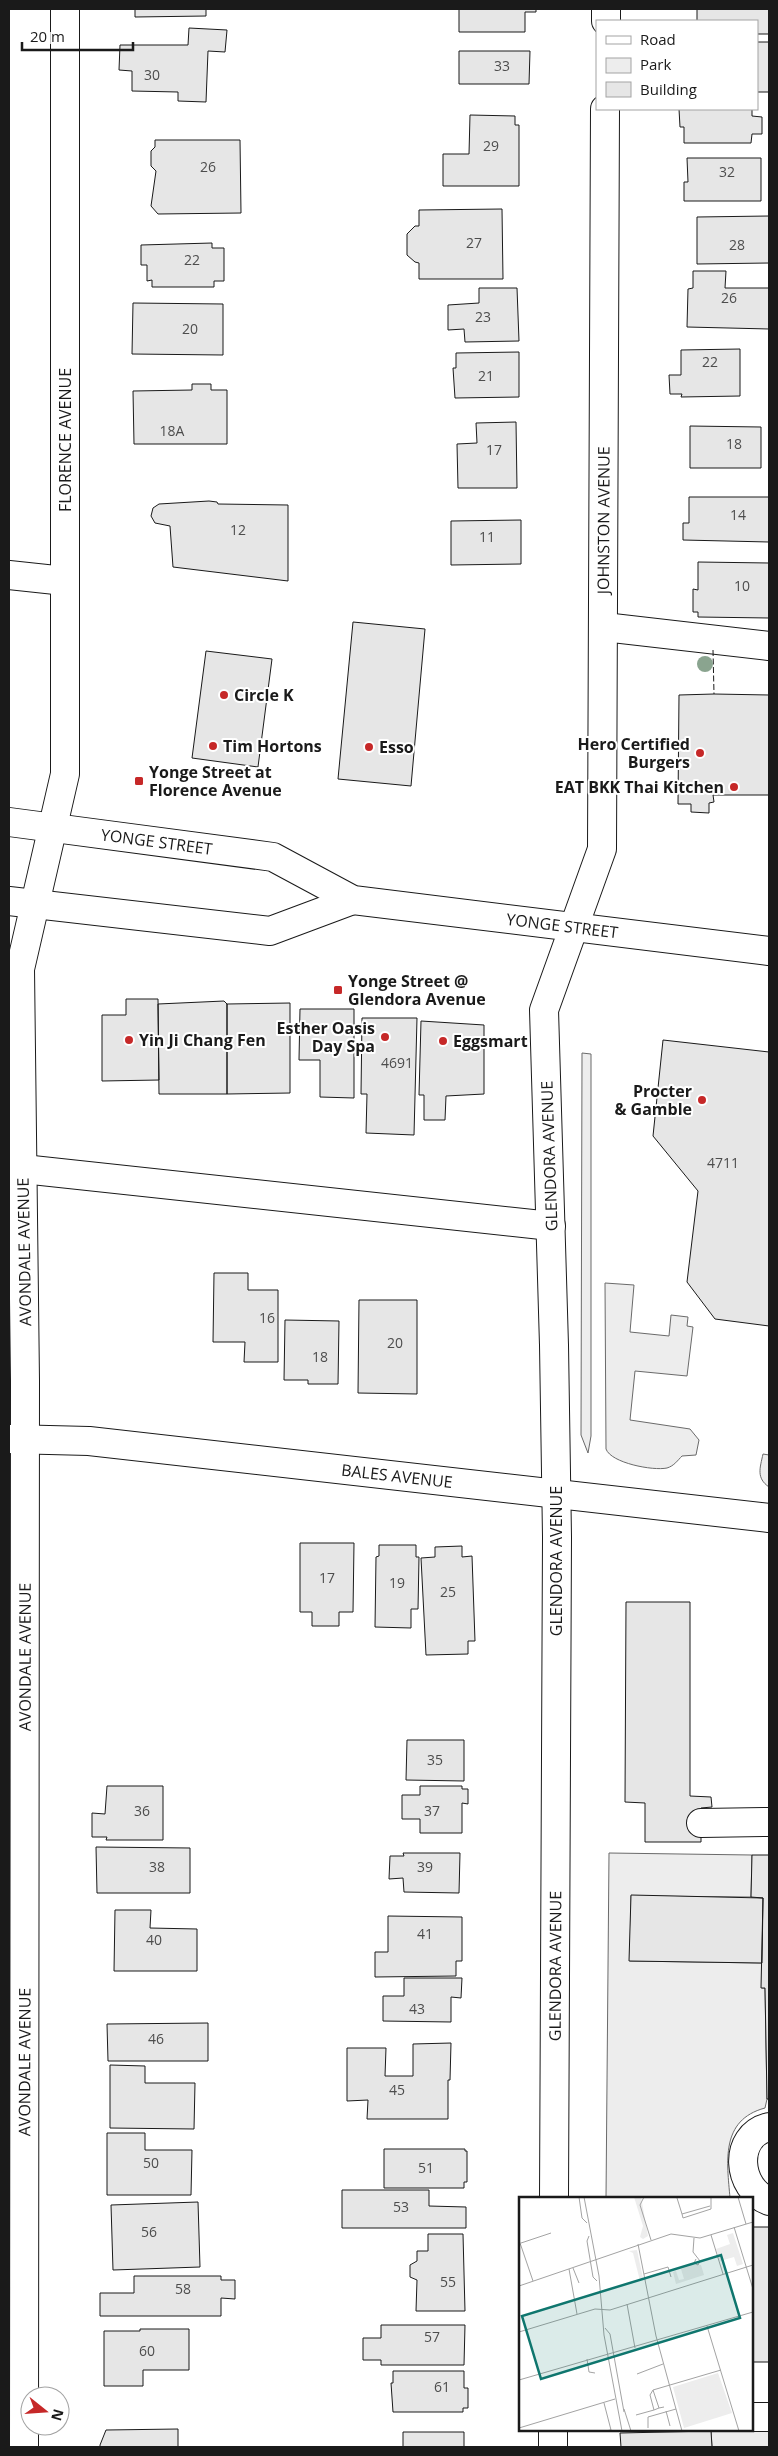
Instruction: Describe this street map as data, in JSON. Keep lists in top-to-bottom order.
{
  "streets": {
    "street": [
      "FLORENCE AVENUE",
      "JOHNSTON AVENUE",
      "YONGE STREET",
      "GLENDORA AVENUE",
      "AVONDALE AVENUE",
      "BALES AVENUE"
    ]
  },
  "crossings": [
    ["FLORENCE AVENUE", "YONGE STREET"],
    ["FLORENCE AVENUE", "AVONDALE AVENUE"],
    ["JOHNSTON AVENUE", "YONGE STREET"],
    ["JOHNSTON AVENUE", "GLENDORA AVENUE"],
    ["YONGE STREET", "GLENDORA AVENUE"],
    ["YONGE STREET", "AVONDALE AVENUE"],
    ["GLENDORA AVENUE", "BALES AVENUE"],
    ["AVONDALE AVENUE", "BALES AVENUE"]
  ],
  "places": {
    "other": [
      "Circle K",
      "Tim Hortons",
      "Esso",
      "Hero Certified Burgers",
      "EAT BKK Thai Kitchen",
      "Esther Oasis Day Spa",
      "Yin Ji Chang Fen",
      "Eggsmart",
      "Procter & Gamble"
    ],
    "transit": ["Yonge Street at Florence Avenue", "Yonge Street @ Glendora Avenue"]
  },
  "house_numbers": [
    "33",
    "30",
    "29",
    "26",
    "32",
    "27",
    "28",
    "22",
    "26",
    "23",
    "20",
    "22",
    "21",
    "18A",
    "18",
    "17",
    "14",
    "12",
    "11",
    "10",
    "4691",
    "4711",
    "16",
    "20",
    "18",
    "17",
    "19",
    "25",
    "35",
    "36",
    "37",
    "38",
    "39",
    "41",
    "40",
    "43",
    "46",
    "45",
    "50",
    "51",
    "53",
    "56",
    "55",
    "58",
    "57",
    "60",
    "61"
  ],
  "legend": ["Road", "Park", "Building"],
  "scale_bar": "20 m",
  "north": "right"
}
